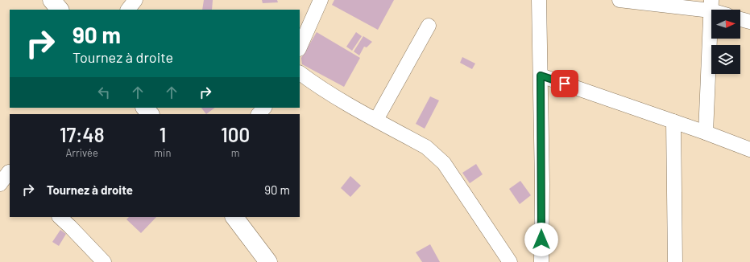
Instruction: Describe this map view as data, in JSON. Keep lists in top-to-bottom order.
{
  "north": "right",
  "page": {
    "turn": ["90 m", "Tournez à droite"],
    "eta": [
      "17:48",
      "Arrivée",
      "1",
      "min",
      "100",
      "m"
    ],
    "list": [
      {
        "name": "Tournez à droite",
        "value": "90 m"
      }
    ]
  }
}
